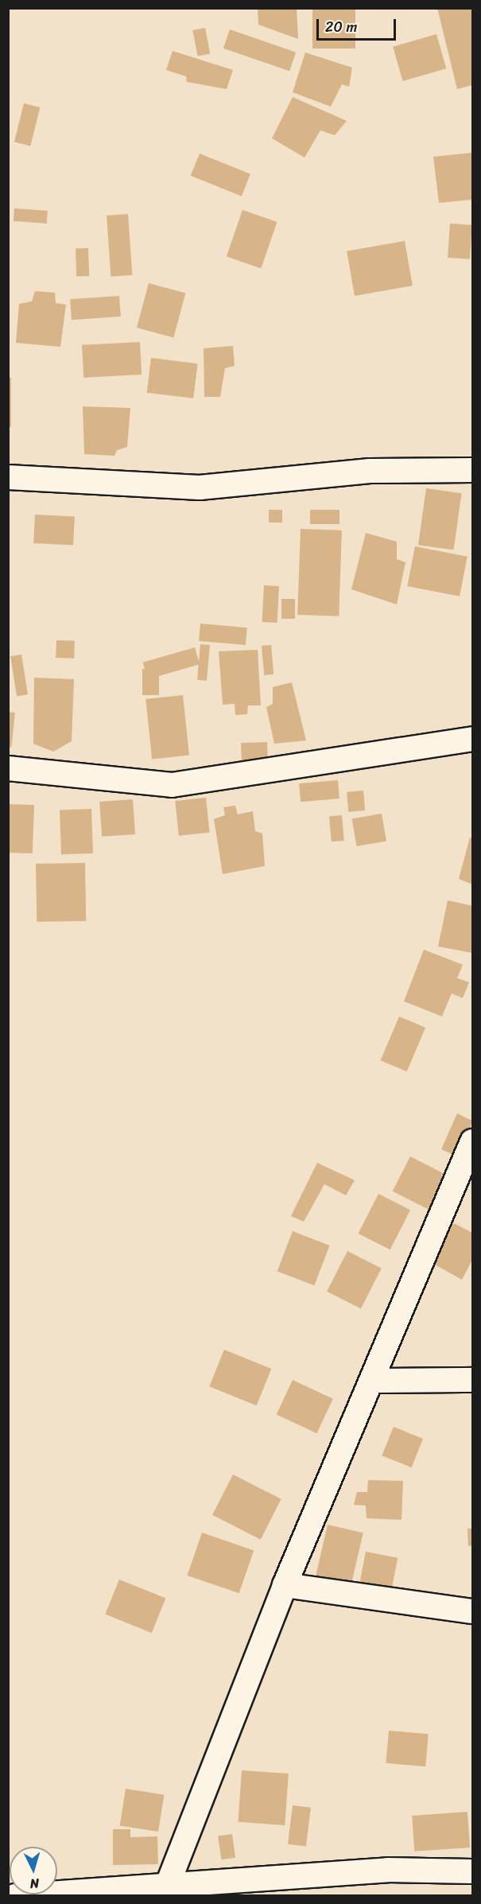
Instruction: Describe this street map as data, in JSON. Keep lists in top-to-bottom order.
{
  "scale_bar": "20 m",
  "north": "bottom"
}
